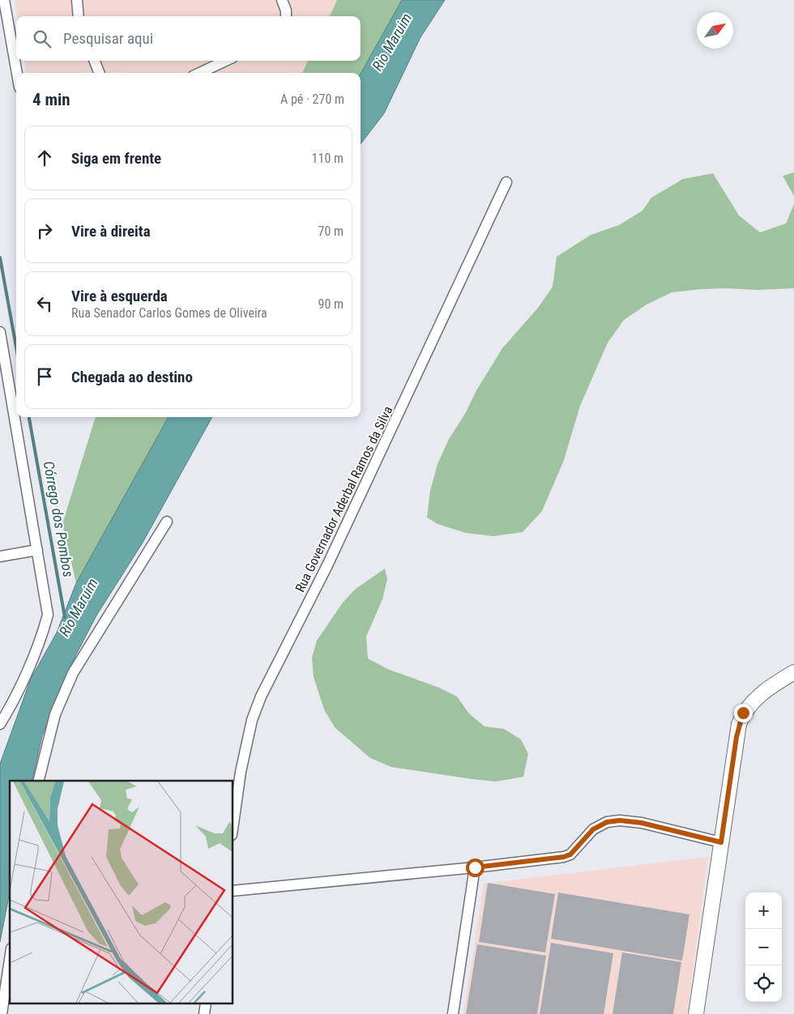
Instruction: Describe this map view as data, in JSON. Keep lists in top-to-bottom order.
{
  "streets": {
    "street": ["Rua Governador Aderbal Ramos da Silva"]
  },
  "water": ["Rio Maruim", "Córrego dos Pombos"],
  "north": "top right",
  "page": {
    "search": "Pesquisar aqui",
    "heading": ["4 min", "A pé · 270 m"],
    "list": [
      ["Siga em frente", "110 m"],
      ["Vire à direita", "70 m"],
      ["Vire à esquerda", "Rua Senador Carlos Gomes de Oliveira", "90 m"],
      "Chegada ao destino"
    ],
    "map_buttons": ["+", "−"]
  }
}
